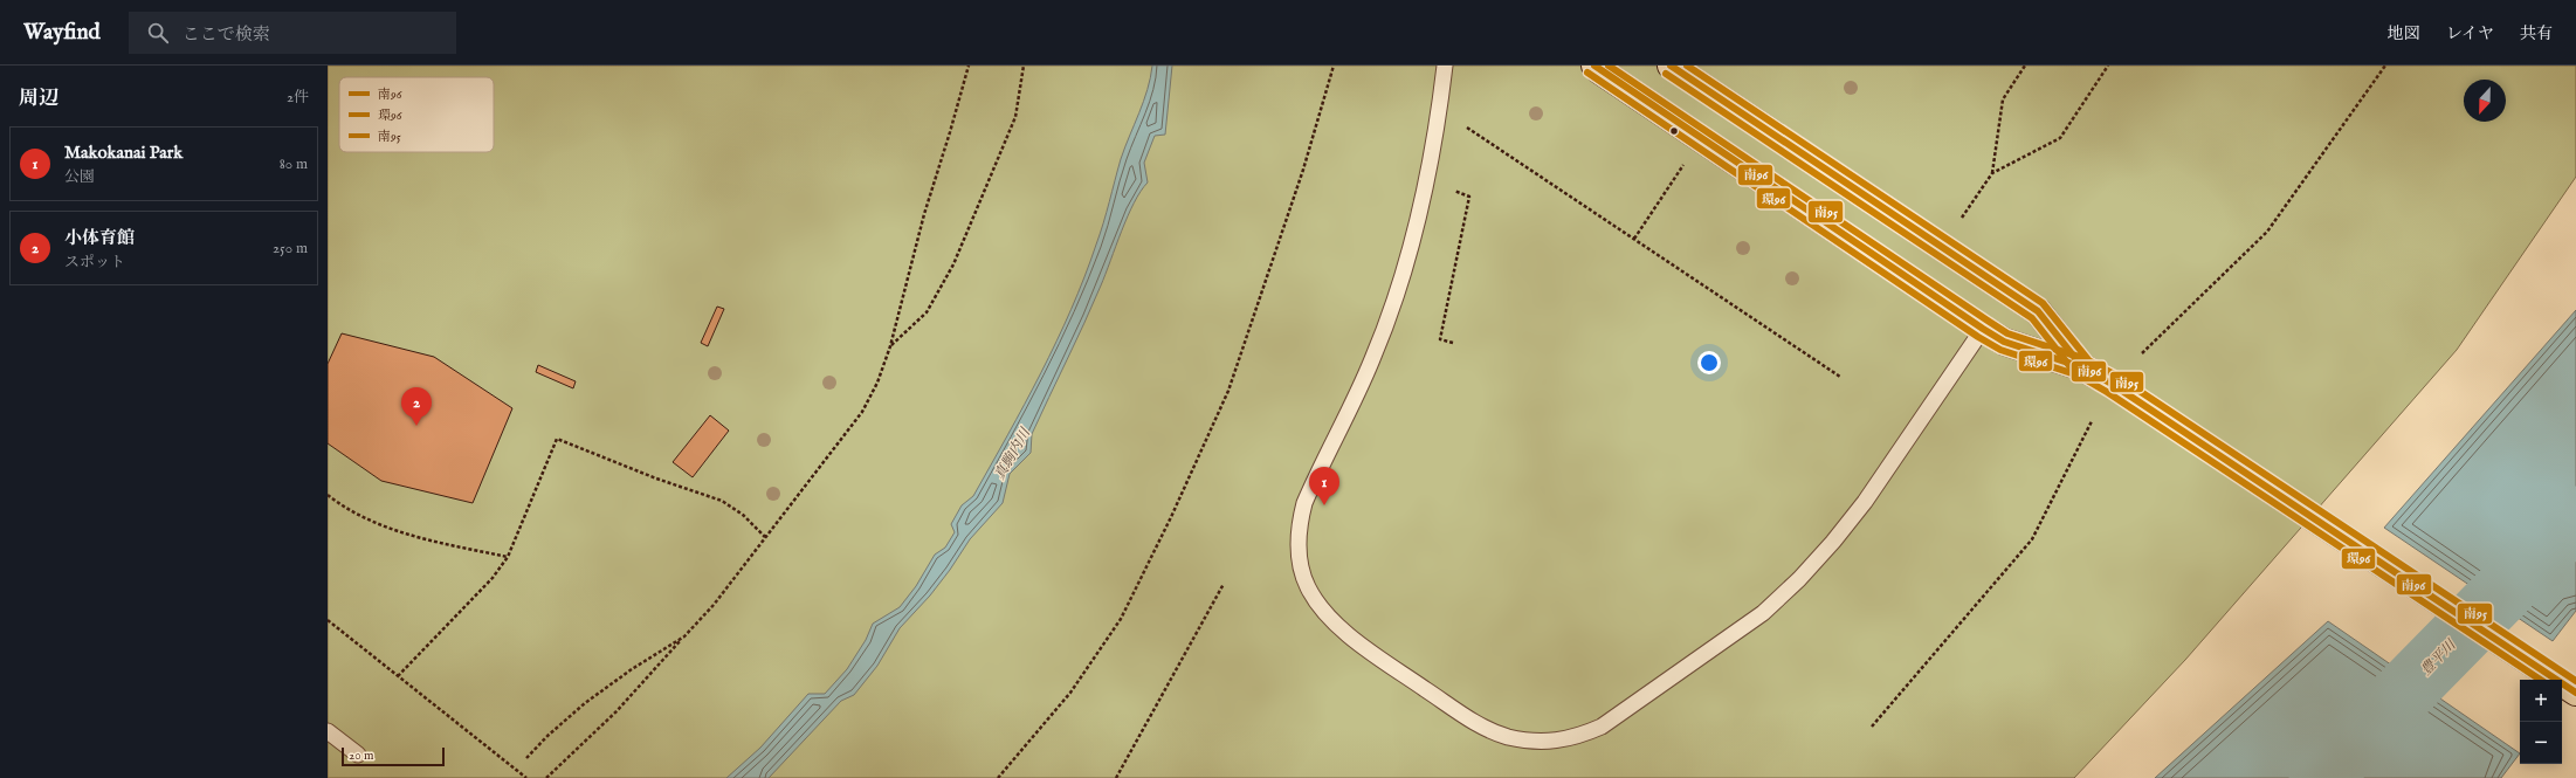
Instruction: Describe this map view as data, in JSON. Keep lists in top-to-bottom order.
{
  "water": ["真駒内川", "豊平川"],
  "lines": ["transit line 南96", "transit line 南95", "transit line 環96"],
  "legend": ["南96", "環96", "南95"],
  "scale_bar": "20 m",
  "north": "bottom",
  "page": {
    "header": "Wayfind",
    "search": "ここで検索",
    "nav": ["地図", "レイヤ", "共有"],
    "heading": ["周辺", "2件"],
    "list": [
      {
        "mark": "1",
        "name": "Makokanai Park",
        "note": "公園",
        "value": "80 m"
      },
      {
        "mark": "2",
        "name": "小体育館",
        "note": "スポット",
        "value": "250 m"
      }
    ],
    "pins": ["2", "1"],
    "map_buttons": ["+", "−"],
    "scale": "20 m"
  }
}
